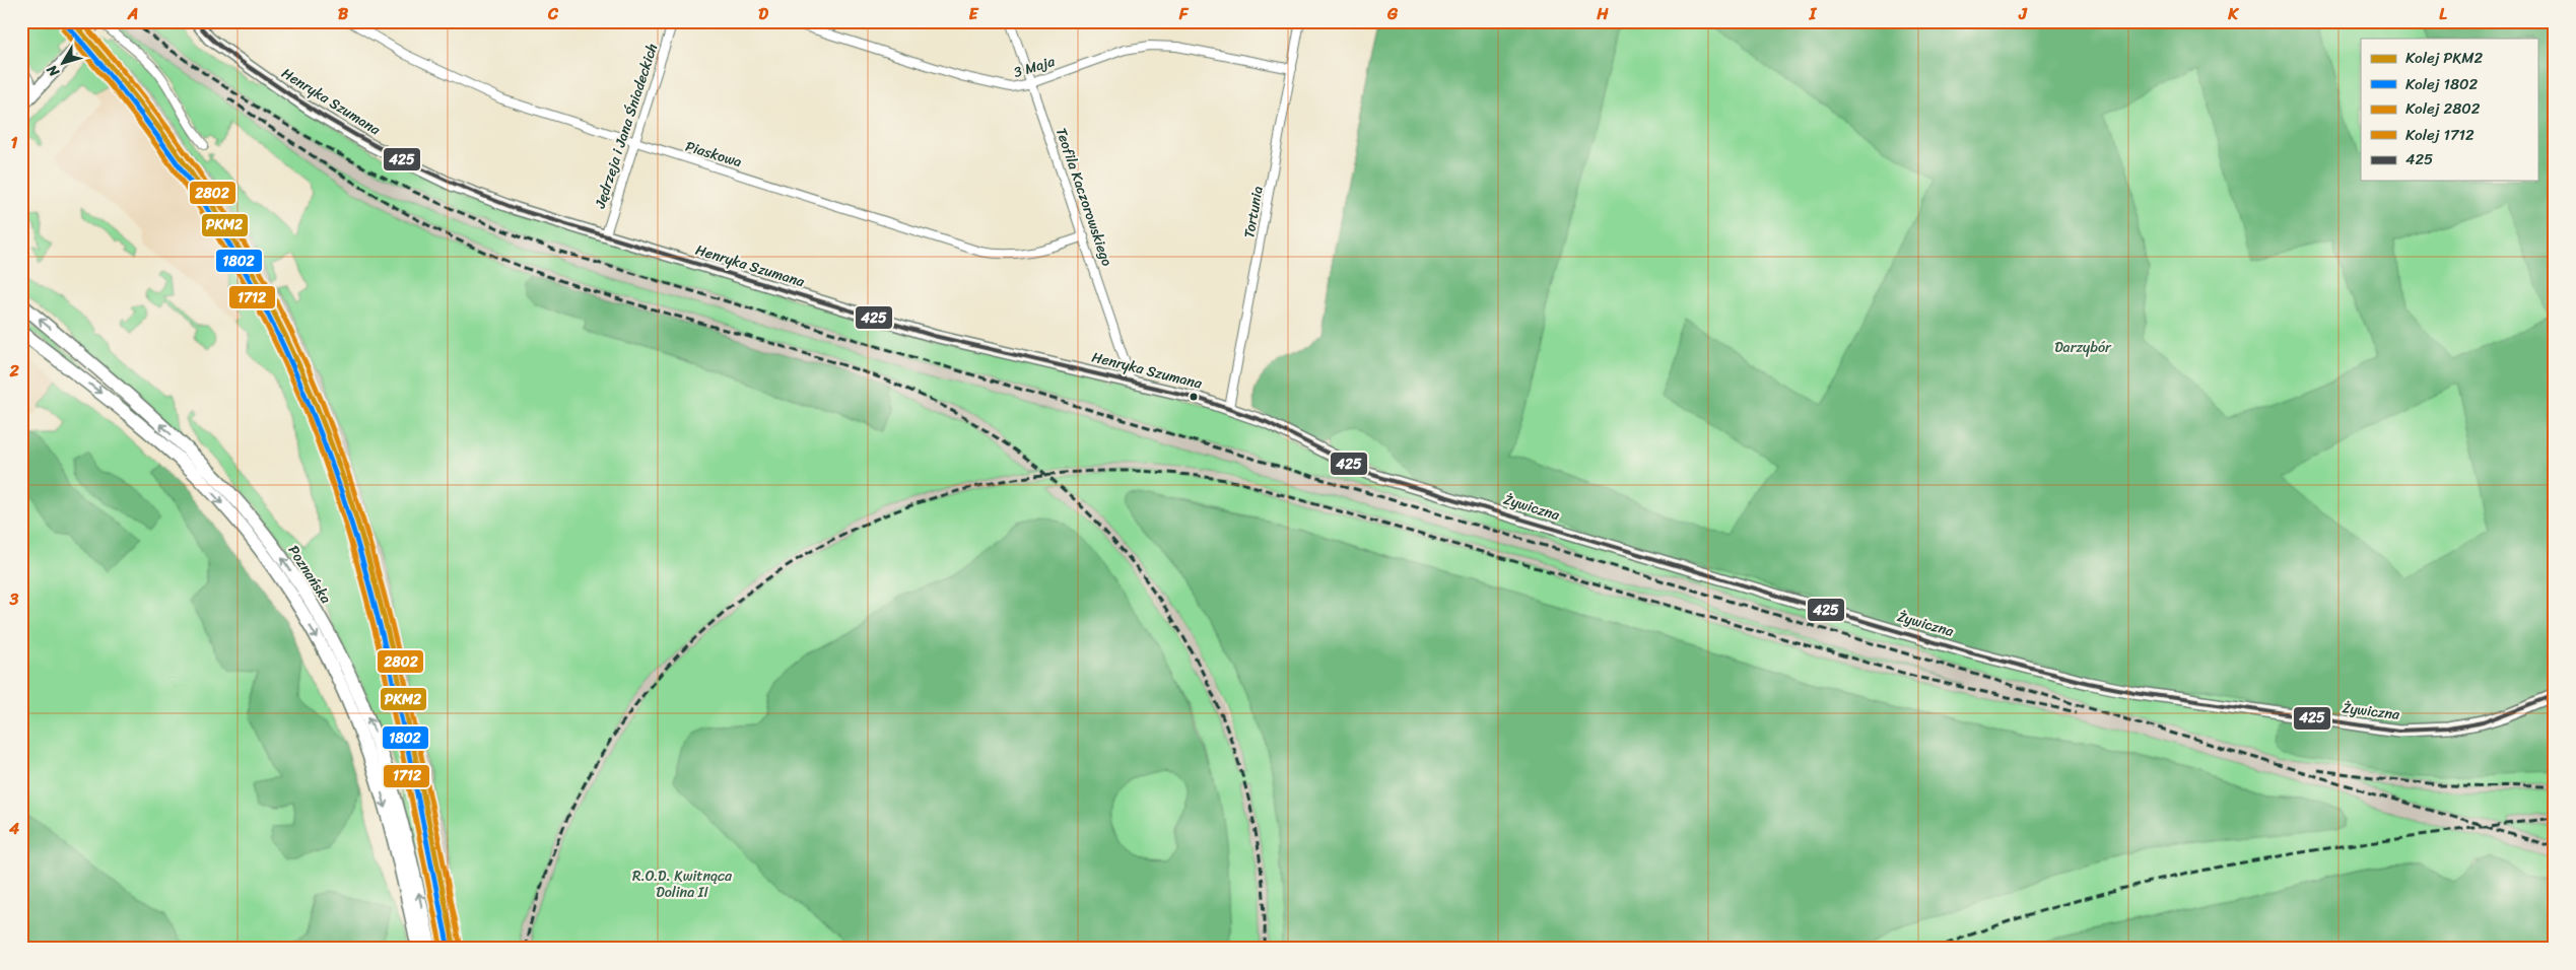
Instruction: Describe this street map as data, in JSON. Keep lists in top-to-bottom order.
{
  "streets": {
    "main road": ["Poznańska"],
    "street": [
      "3 Maja",
      "Henryka Szumana",
      "Jędrzeja i Jana Śniadeckich",
      "Piaskowa",
      "Teofila Kaczorowskiego",
      "Tortunia",
      "Żywiczna"
    ]
  },
  "crossings": [
    ["3 Maja", "Teofila Kaczorowskiego"],
    ["3 Maja", "Tortunia"],
    ["Henryka Szumana", "Jędrzeja i Jana Śniadeckich"],
    ["Henryka Szumana", "Teofila Kaczorowskiego"],
    ["Henryka Szumana", "Tortunia"],
    ["Henryka Szumana", "Żywiczna"],
    ["Jędrzeja i Jana Śniadeckich", "Piaskowa"],
    ["Piaskowa", "Teofila Kaczorowskiego"]
  ],
  "parks": ["Darzybór", "R.O.D. Kwitnąca Dolina II"],
  "lines": [
    "rail line PKM2",
    "rail line 2802",
    "transit line 425",
    "rail line 1802",
    "rail line 1712"
  ],
  "legend": [
    "Kolej PKM2",
    "Kolej 1802",
    "Kolej 2802",
    "Kolej 1712",
    "425"
  ],
  "north": "bottom left",
  "grid": {
    "columns": [
      "A",
      "B",
      "C",
      "D",
      "E",
      "F",
      "G",
      "H",
      "I",
      "J",
      "K",
      "L"
    ],
    "rows": [
      "1",
      "2",
      "3",
      "4"
    ]
  }
}
